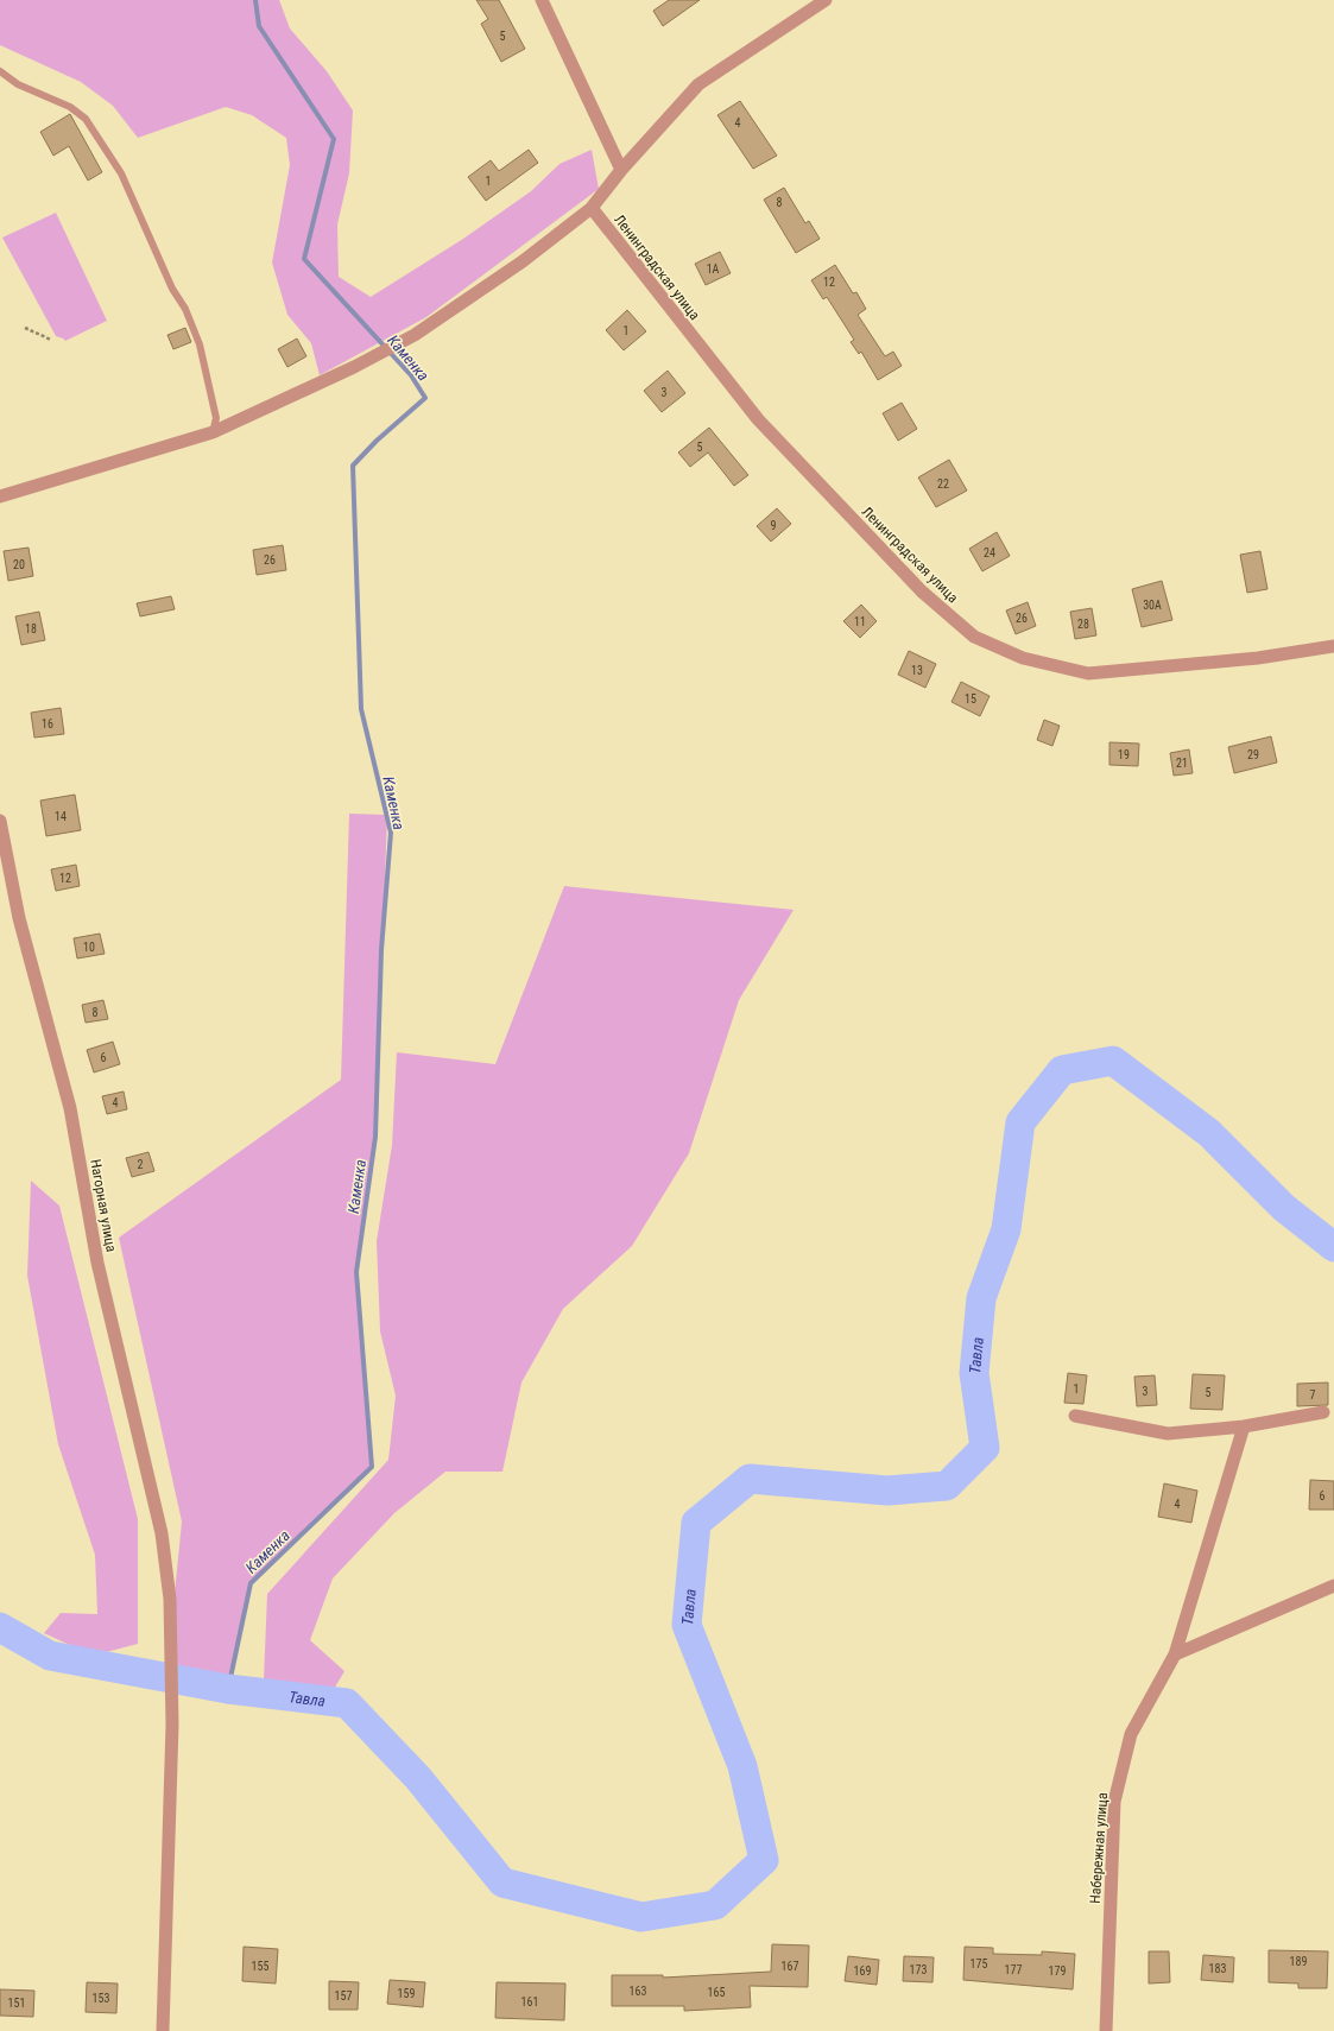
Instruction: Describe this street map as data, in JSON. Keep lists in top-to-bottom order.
{
  "streets": {
    "street": ["Ленинградская улица", "Нагорная улица", "Набережная улица"]
  },
  "water": ["Каменка", "Тавла"],
  "house_numbers": [
    "5",
    "4",
    "1",
    "8",
    "1А",
    "12",
    "1",
    "3",
    "5",
    "22",
    "9",
    "24",
    "26",
    "20",
    "30А",
    "26",
    "11",
    "28",
    "18",
    "13",
    "15",
    "16",
    "19",
    "29",
    "21",
    "14",
    "12",
    "10",
    "8",
    "6",
    "4",
    "2",
    "1",
    "3",
    "5",
    "7",
    "6",
    "4",
    "189",
    "175",
    "155",
    "167",
    "183",
    "173",
    "177",
    "169",
    "179",
    "163",
    "165",
    "159",
    "157",
    "153",
    "161",
    "151"
  ]
}
